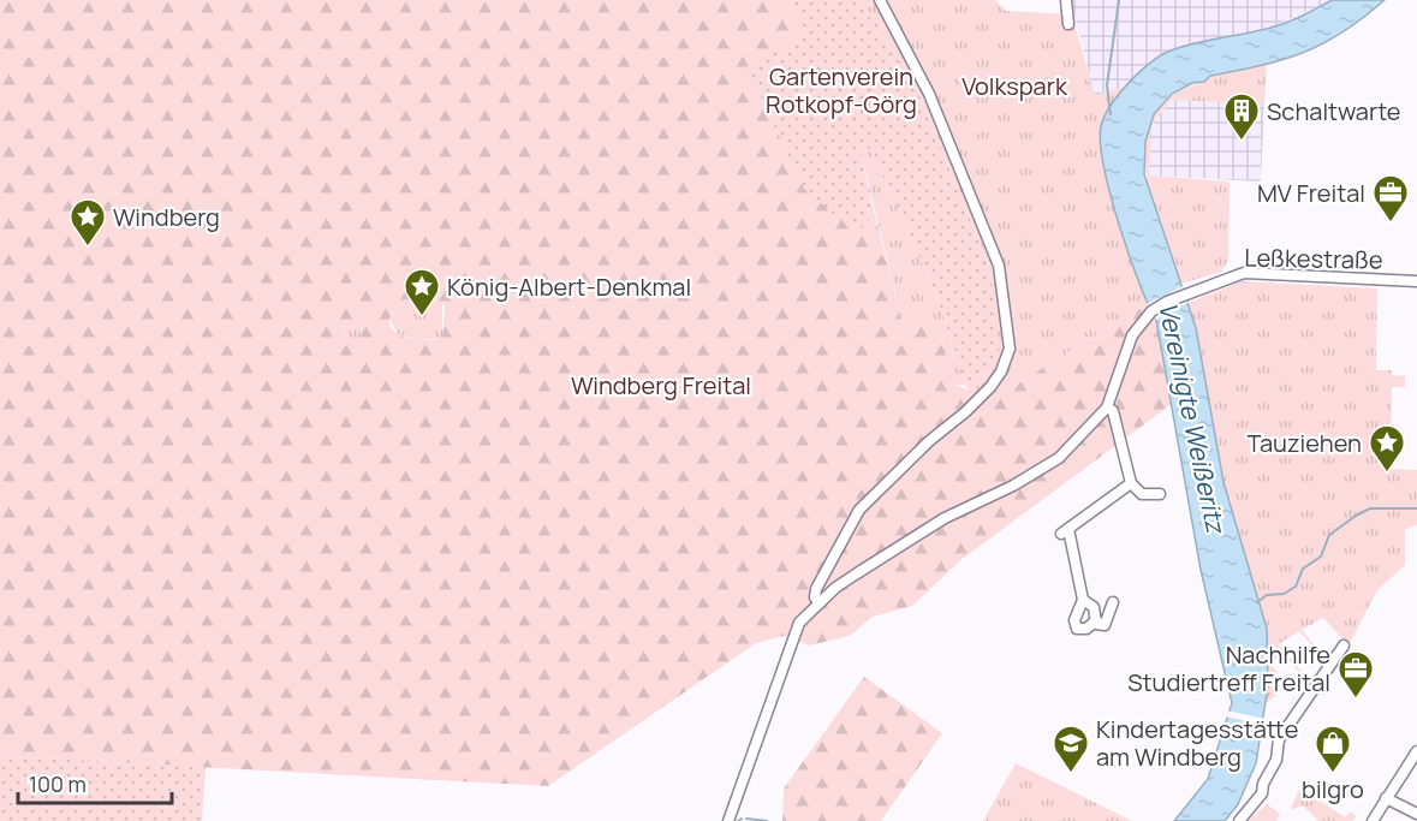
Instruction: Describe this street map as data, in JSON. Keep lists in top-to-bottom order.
{
  "streets": {
    "street": ["Leßkestraße"]
  },
  "water": ["Vereinigte Weißeritz"],
  "parks": ["Gartenverein Rotkopf-Görg", "Volkspark", "Windberg Freital"],
  "places": {
    "building": ["Schaltwarte"],
    "office": ["MV Freital", "Nachhilfe Studiertreff Freital"],
    "place": ["Windberg", "König-Albert-Denkmal", "Tauziehen"],
    "school or university": ["Kindertagesstätte am Windberg"],
    "shop": ["bilgro"]
  },
  "scale_bar": "100 m"
}
